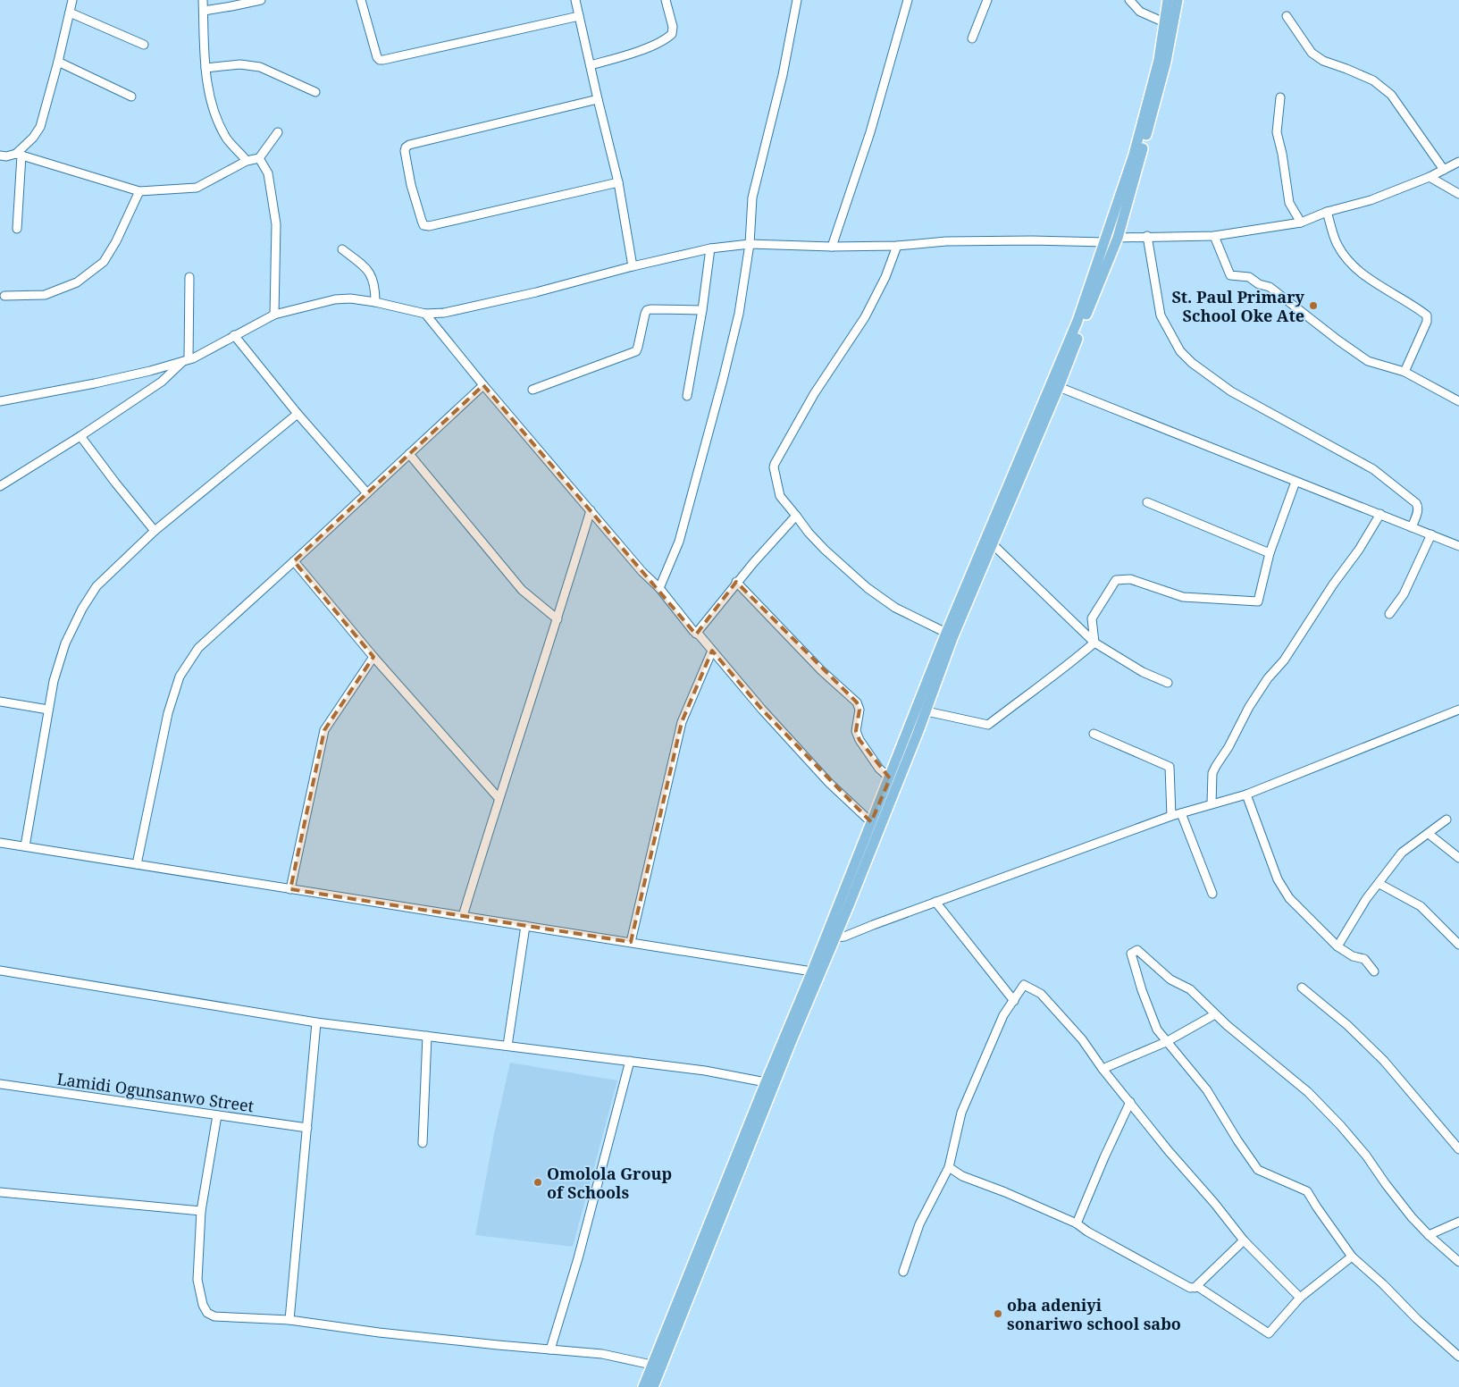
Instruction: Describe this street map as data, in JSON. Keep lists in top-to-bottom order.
{
  "streets": {
    "street": ["Lamidi Ogunsanwo Street"]
  },
  "places": ["St. Paul Primary School Oke Ate", "Omolola Group of Schools", "oba adeniyi sonariwo school sabo"]
}
